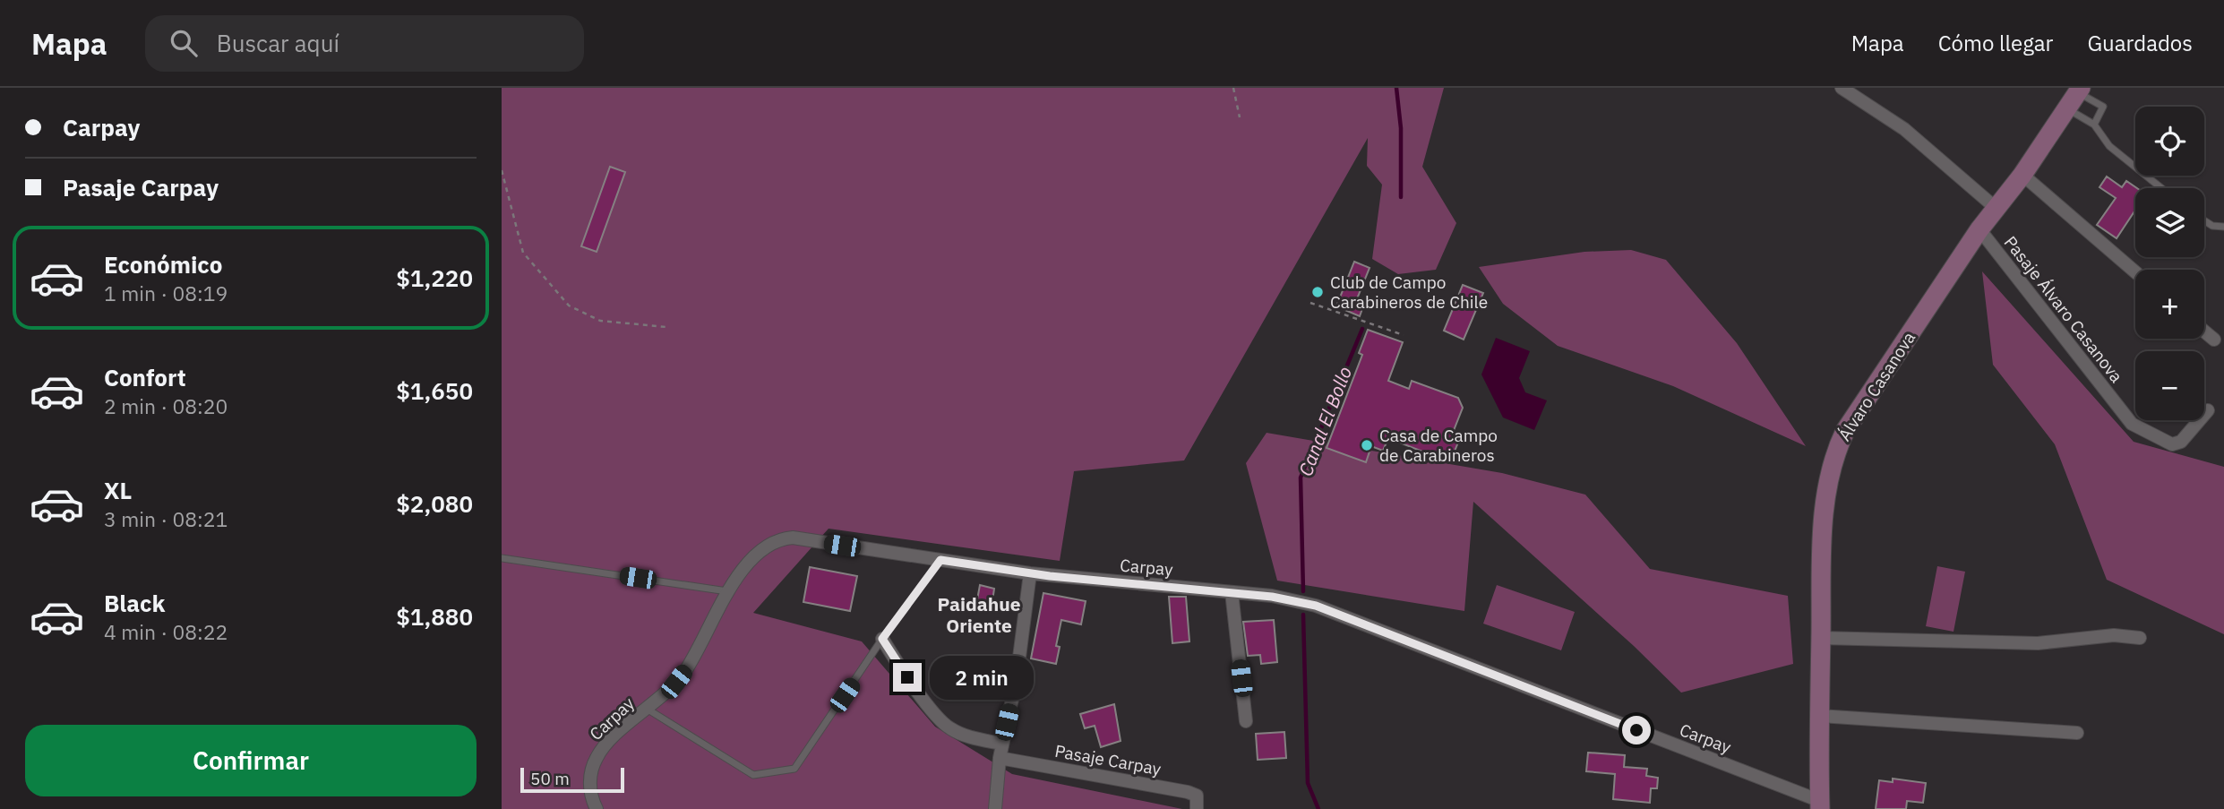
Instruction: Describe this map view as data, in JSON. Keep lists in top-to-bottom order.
{
  "streets": {
    "street": [
      "Pasaje Álvaro Casanova",
      "Álvaro Casanova",
      "Carpay",
      "Pasaje Carpay"
    ]
  },
  "crossings": [
    ["Pasaje Álvaro Casanova", "Álvaro Casanova"],
    ["Álvaro Casanova", "Carpay"]
  ],
  "districts": ["Paidahue Oriente"],
  "water": ["Canal El Bollo"],
  "places": ["Club de Campo Carabineros de Chile", "Casa de Campo de Carabineros"],
  "scale_bar": "50 m",
  "page": {
    "header": "Mapa",
    "search": "Buscar aquí",
    "nav": ["Mapa", "Cómo llegar", "Guardados"],
    "banner": ["Carpay", "Pasaje Carpay"],
    "map_buttons": ["+", "−"],
    "list": [
      {
        "name": "Económico",
        "note": "1 min · 08:19",
        "value": "$1,220"
      },
      {
        "name": "Confort",
        "note": "2 min · 08:20",
        "value": "$1,650"
      },
      {
        "name": "XL",
        "note": "3 min · 08:21",
        "value": "$2,080"
      },
      {
        "name": "Black",
        "note": "4 min · 08:22",
        "value": "$1,880"
      }
    ],
    "bubble": "2 min",
    "buttons": "Confirmar",
    "scale": "50 m"
  }
}
